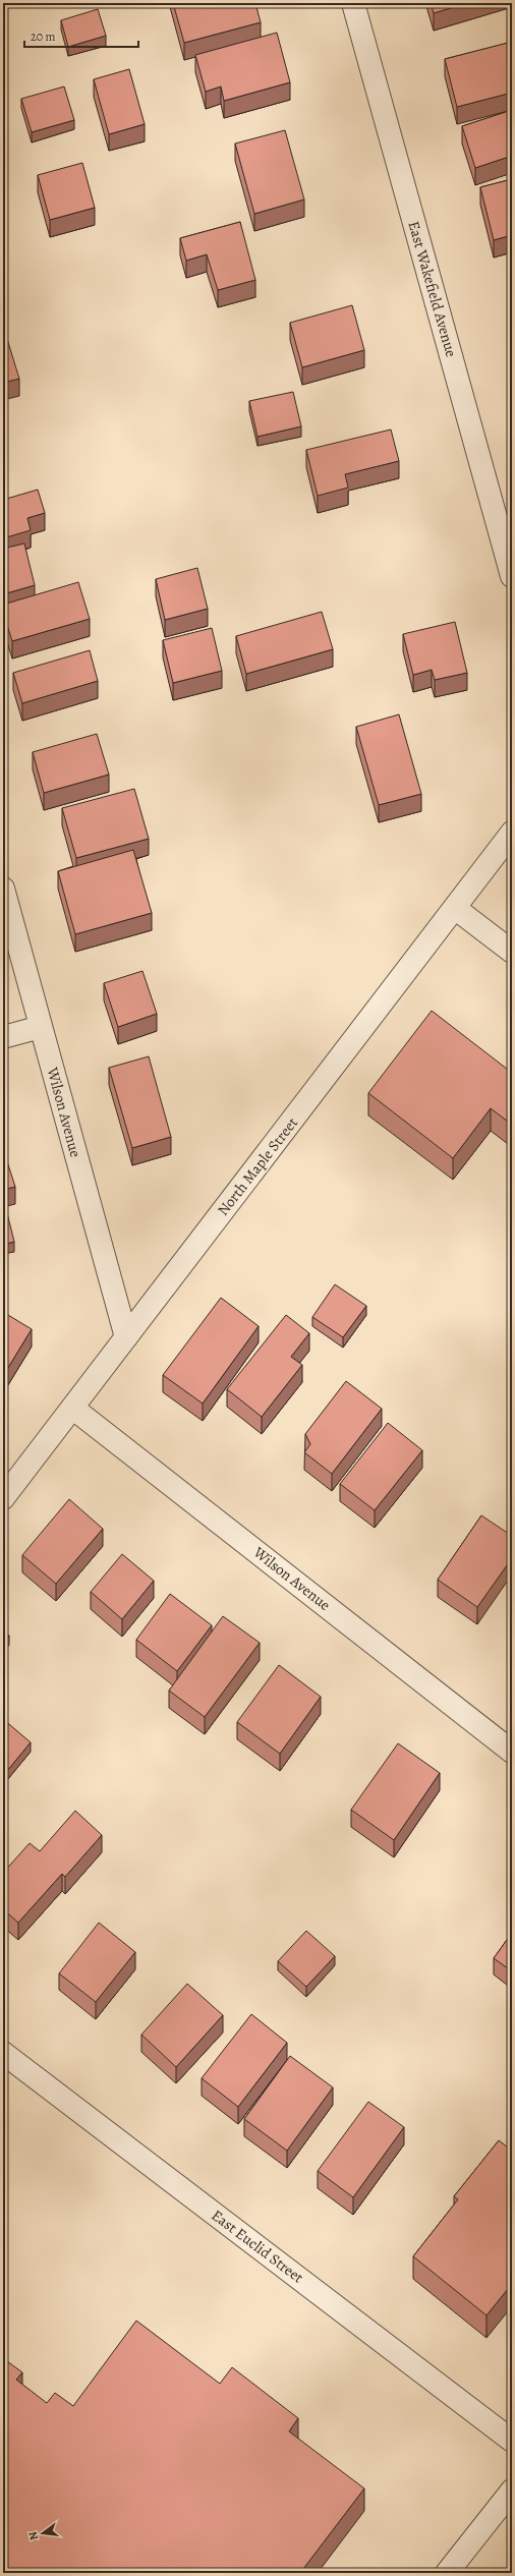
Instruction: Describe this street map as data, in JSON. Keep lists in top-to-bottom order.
{
  "streets": {
    "street": [
      "East Wakefield Avenue",
      "Wilson Avenue",
      "North Maple Street",
      "East Euclid Street"
    ]
  },
  "crossings": [
    ["Wilson Avenue", "North Maple Street"]
  ],
  "scale_bar": "20 m",
  "north": "left"
}
